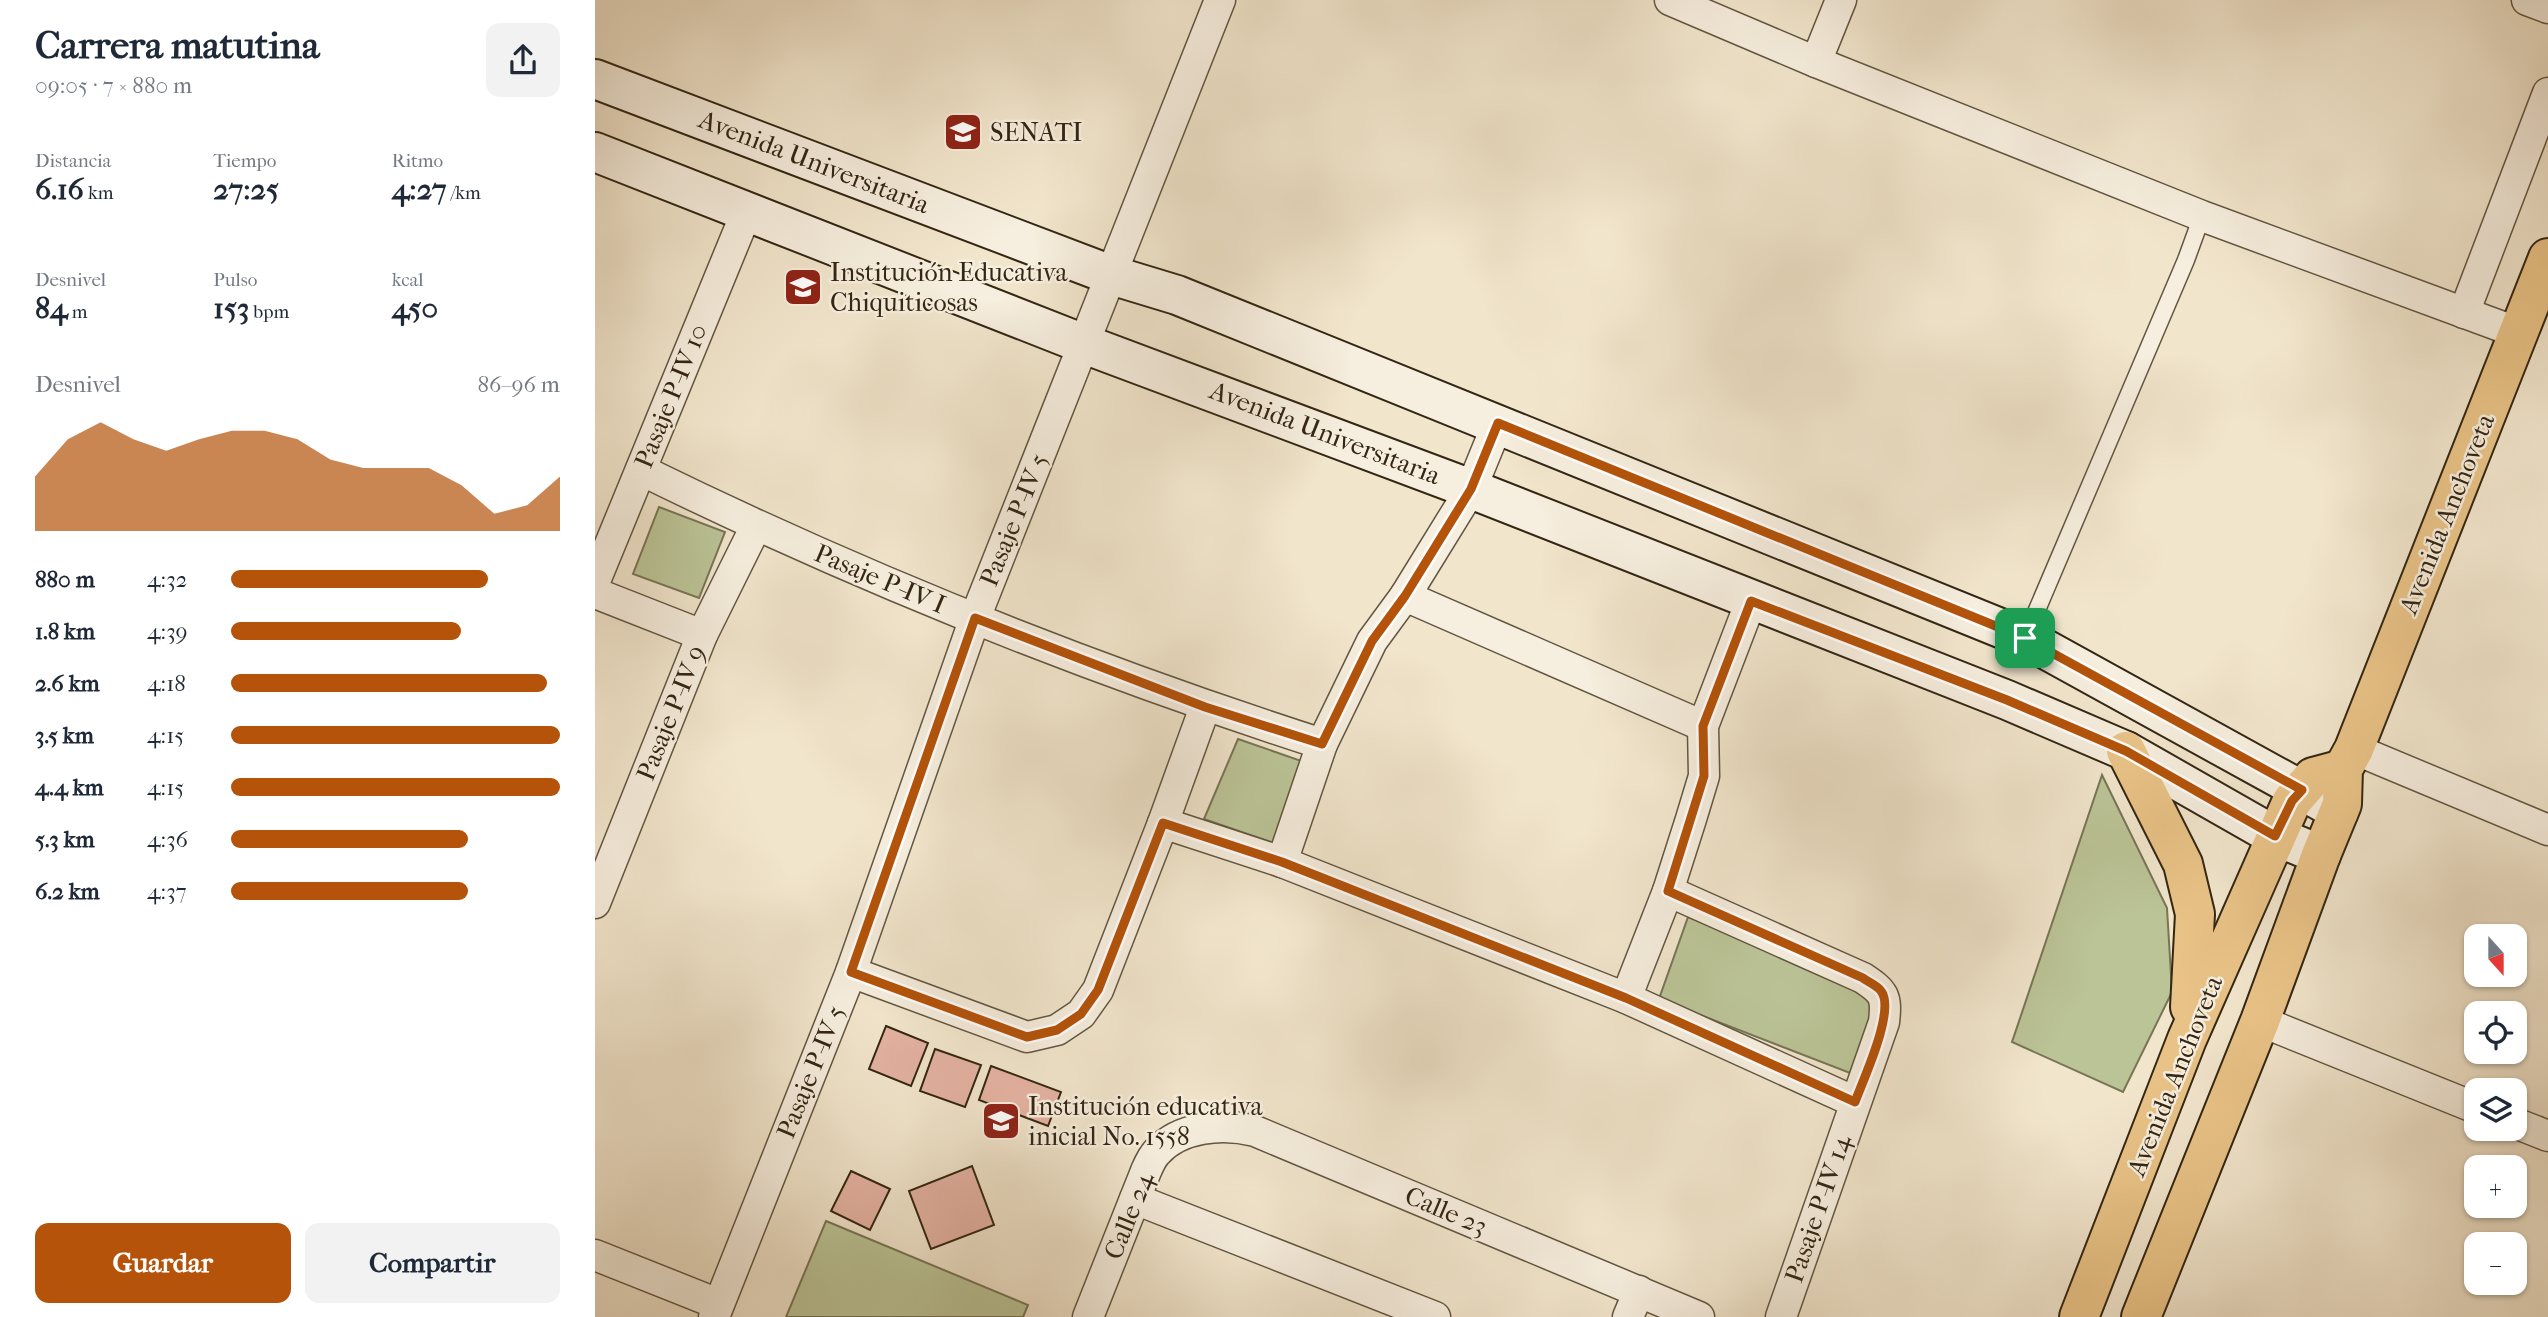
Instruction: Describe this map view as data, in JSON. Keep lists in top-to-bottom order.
{
  "streets": {
    "main road": ["Avenida Universitaria", "Avenida Anchoveta"],
    "street": [
      "Pasaje P-IV 10",
      "Pasaje P-IV 5",
      "Pasaje P-IV I",
      "Pasaje P-IV 9",
      "Pasaje P-IV 14",
      "Calle 23",
      "Calle 24"
    ]
  },
  "crossings": [
    ["Avenida Universitaria", "Pasaje P-IV 10"],
    ["Avenida Universitaria", "Avenida Anchoveta"],
    ["Avenida Universitaria", "Pasaje P-IV 5"],
    ["Pasaje P-IV 10", "Pasaje P-IV I"],
    ["Pasaje P-IV 5", "Pasaje P-IV I"],
    ["Pasaje P-IV I", "Pasaje P-IV 9"],
    ["Calle 23", "Calle 24"]
  ],
  "places": {
    "school or university": ["SENATI", "Institución Educativa Chiquiticosas", "Institución educativa inicial No. 1558"]
  },
  "north": "bottom",
  "page": {
    "heading": ["Carrera matutina", "09:05 · 7 × 880 m"],
    "stats": [
      ["Distancia", "6.16 km"],
      ["Tiempo", "27:25"],
      ["Ritmo", "4:27 /km"],
      ["Desnivel", "84 m"],
      ["Pulso", "153 bpm"],
      ["kcal", "450"]
    ],
    "chart": ["Desnivel", "86–96 m"],
    "list": [
      {
        "name": "880 m",
        "note": "4:32"
      },
      {
        "name": "1.8 km",
        "note": "4:39"
      },
      {
        "name": "2.6 km",
        "note": "4:18"
      },
      {
        "name": "3.5 km",
        "note": "4:15"
      },
      {
        "name": "4.4 km",
        "note": "4:15"
      },
      {
        "name": "5.3 km",
        "note": "4:36"
      },
      {
        "name": "6.2 km",
        "note": "4:37"
      }
    ],
    "map_buttons": ["+", "−"],
    "buttons": ["Guardar", "Compartir"]
  }
}
